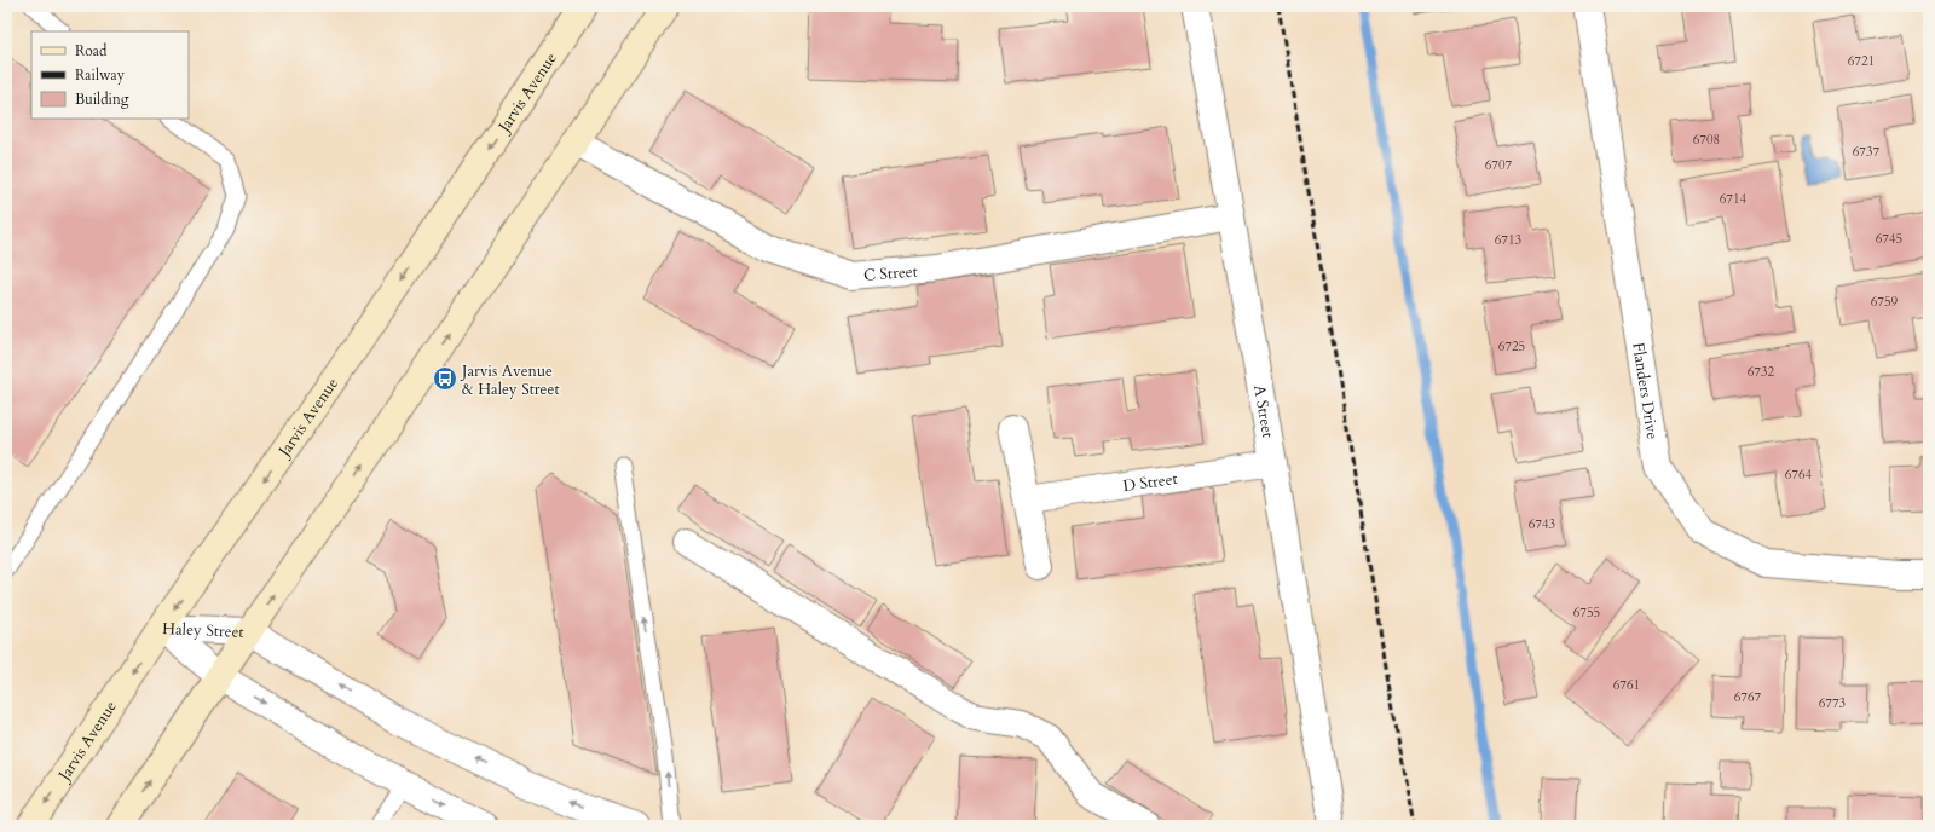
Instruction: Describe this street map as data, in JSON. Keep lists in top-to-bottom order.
{
  "streets": {
    "main road": ["Jarvis Avenue"],
    "street": [
      "C Street",
      "Flanders Drive",
      "A Street",
      "D Street",
      "Haley Street"
    ]
  },
  "crossings": [
    ["Jarvis Avenue", "Haley Street"],
    ["C Street", "A Street"],
    ["A Street", "D Street"]
  ],
  "places": {
    "bus stop": ["Jarvis Avenue & Haley Street"]
  },
  "house_numbers": [
    "6721",
    "6708",
    "6737",
    "6707",
    "6714",
    "6745",
    "6713",
    "6759",
    "6725",
    "6732",
    "6764",
    "6743",
    "6755",
    "6761",
    "6767",
    "6773"
  ],
  "legend": ["Road", "Railway", "Building"]
}
